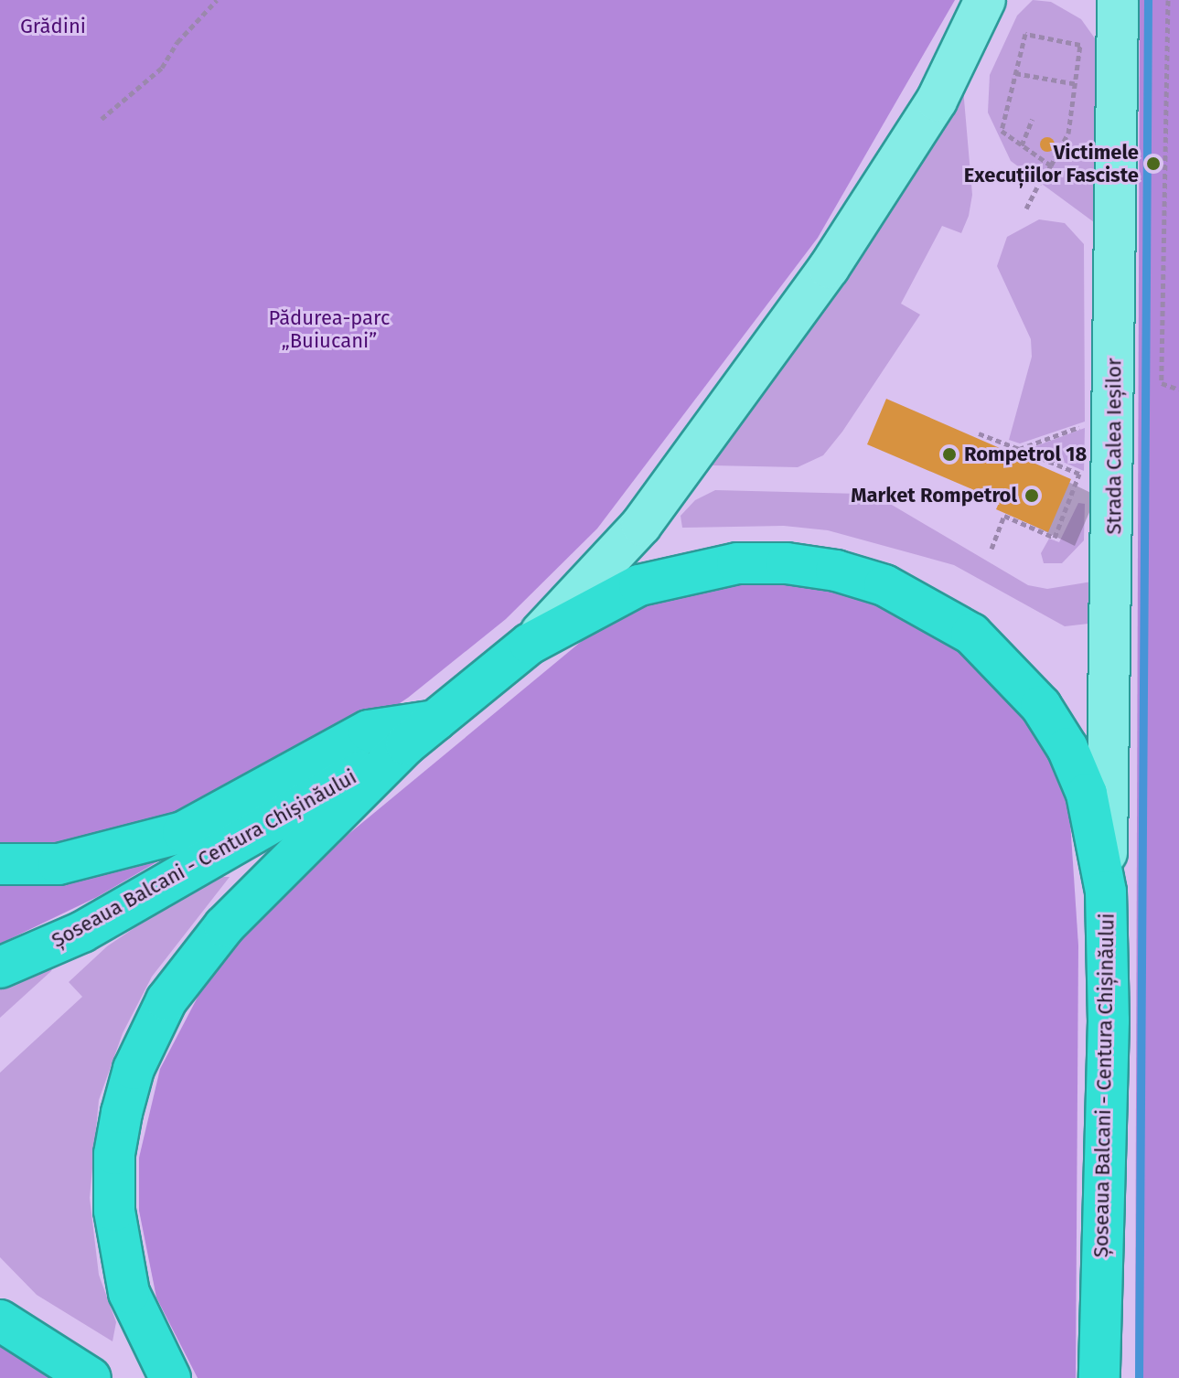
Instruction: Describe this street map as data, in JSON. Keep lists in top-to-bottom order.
{
  "streets": {
    "highway": ["Șoseaua Balcani - Centura Chișinăului"],
    "main road": ["Strada Calea Ieșilor"]
  },
  "crossings": [
    ["Strada Calea Ieșilor", "Șoseaua Balcani - Centura Chișinăului"]
  ],
  "parks": ["Grădini", "Pădurea-parc „Buiucani”"],
  "places": ["Victimele Execuțiilor Fasciste", "Rompetrol 18", "Market Rompetrol"]
}
